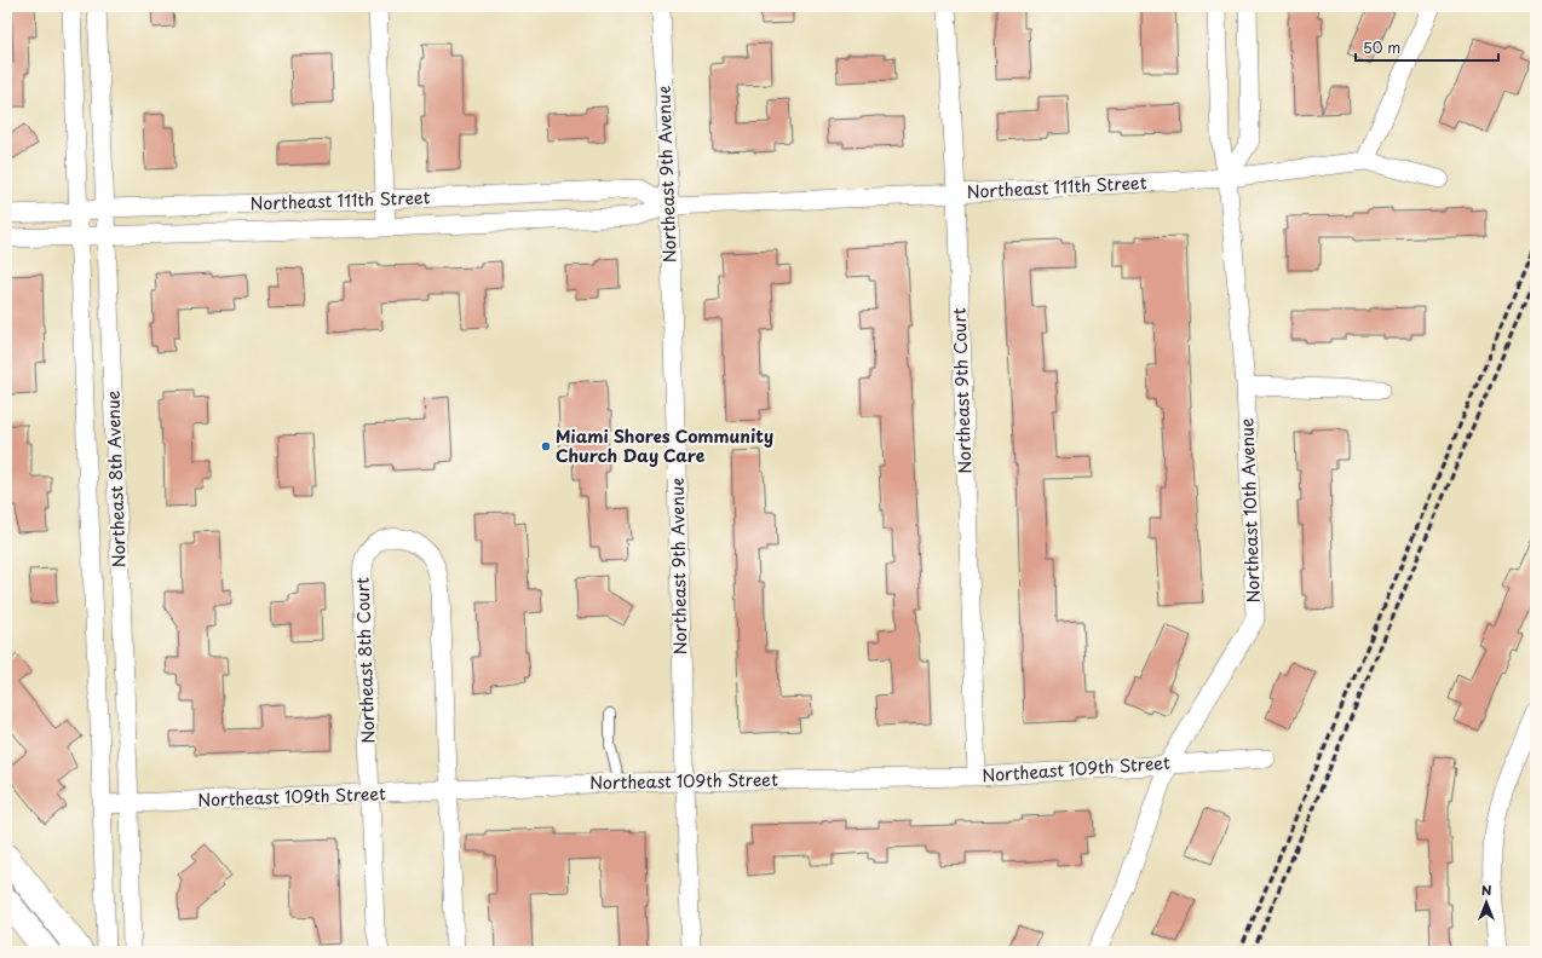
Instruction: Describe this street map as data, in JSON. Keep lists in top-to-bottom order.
{
  "streets": {
    "street": [
      "Northeast 9th Avenue",
      "Northeast 111th Street",
      "Northeast 9th Court",
      "Northeast 8th Avenue",
      "Northeast 10th Avenue",
      "Northeast 8th Court",
      "Northeast 109th Street"
    ]
  },
  "crossings": [
    ["Northeast 9th Avenue", "Northeast 111th Street"],
    ["Northeast 9th Avenue", "Northeast 109th Street"],
    ["Northeast 111th Street", "Northeast 9th Court"],
    ["Northeast 111th Street", "Northeast 8th Avenue"],
    ["Northeast 111th Street", "Northeast 10th Avenue"],
    ["Northeast 9th Court", "Northeast 109th Street"],
    ["Northeast 8th Avenue", "Northeast 109th Street"],
    ["Northeast 10th Avenue", "Northeast 109th Street"],
    ["Northeast 8th Court", "Northeast 109th Street"]
  ],
  "places": ["Miami Shores Community Church Day Care"],
  "scale_bar": "50 m",
  "north": "top"
}
